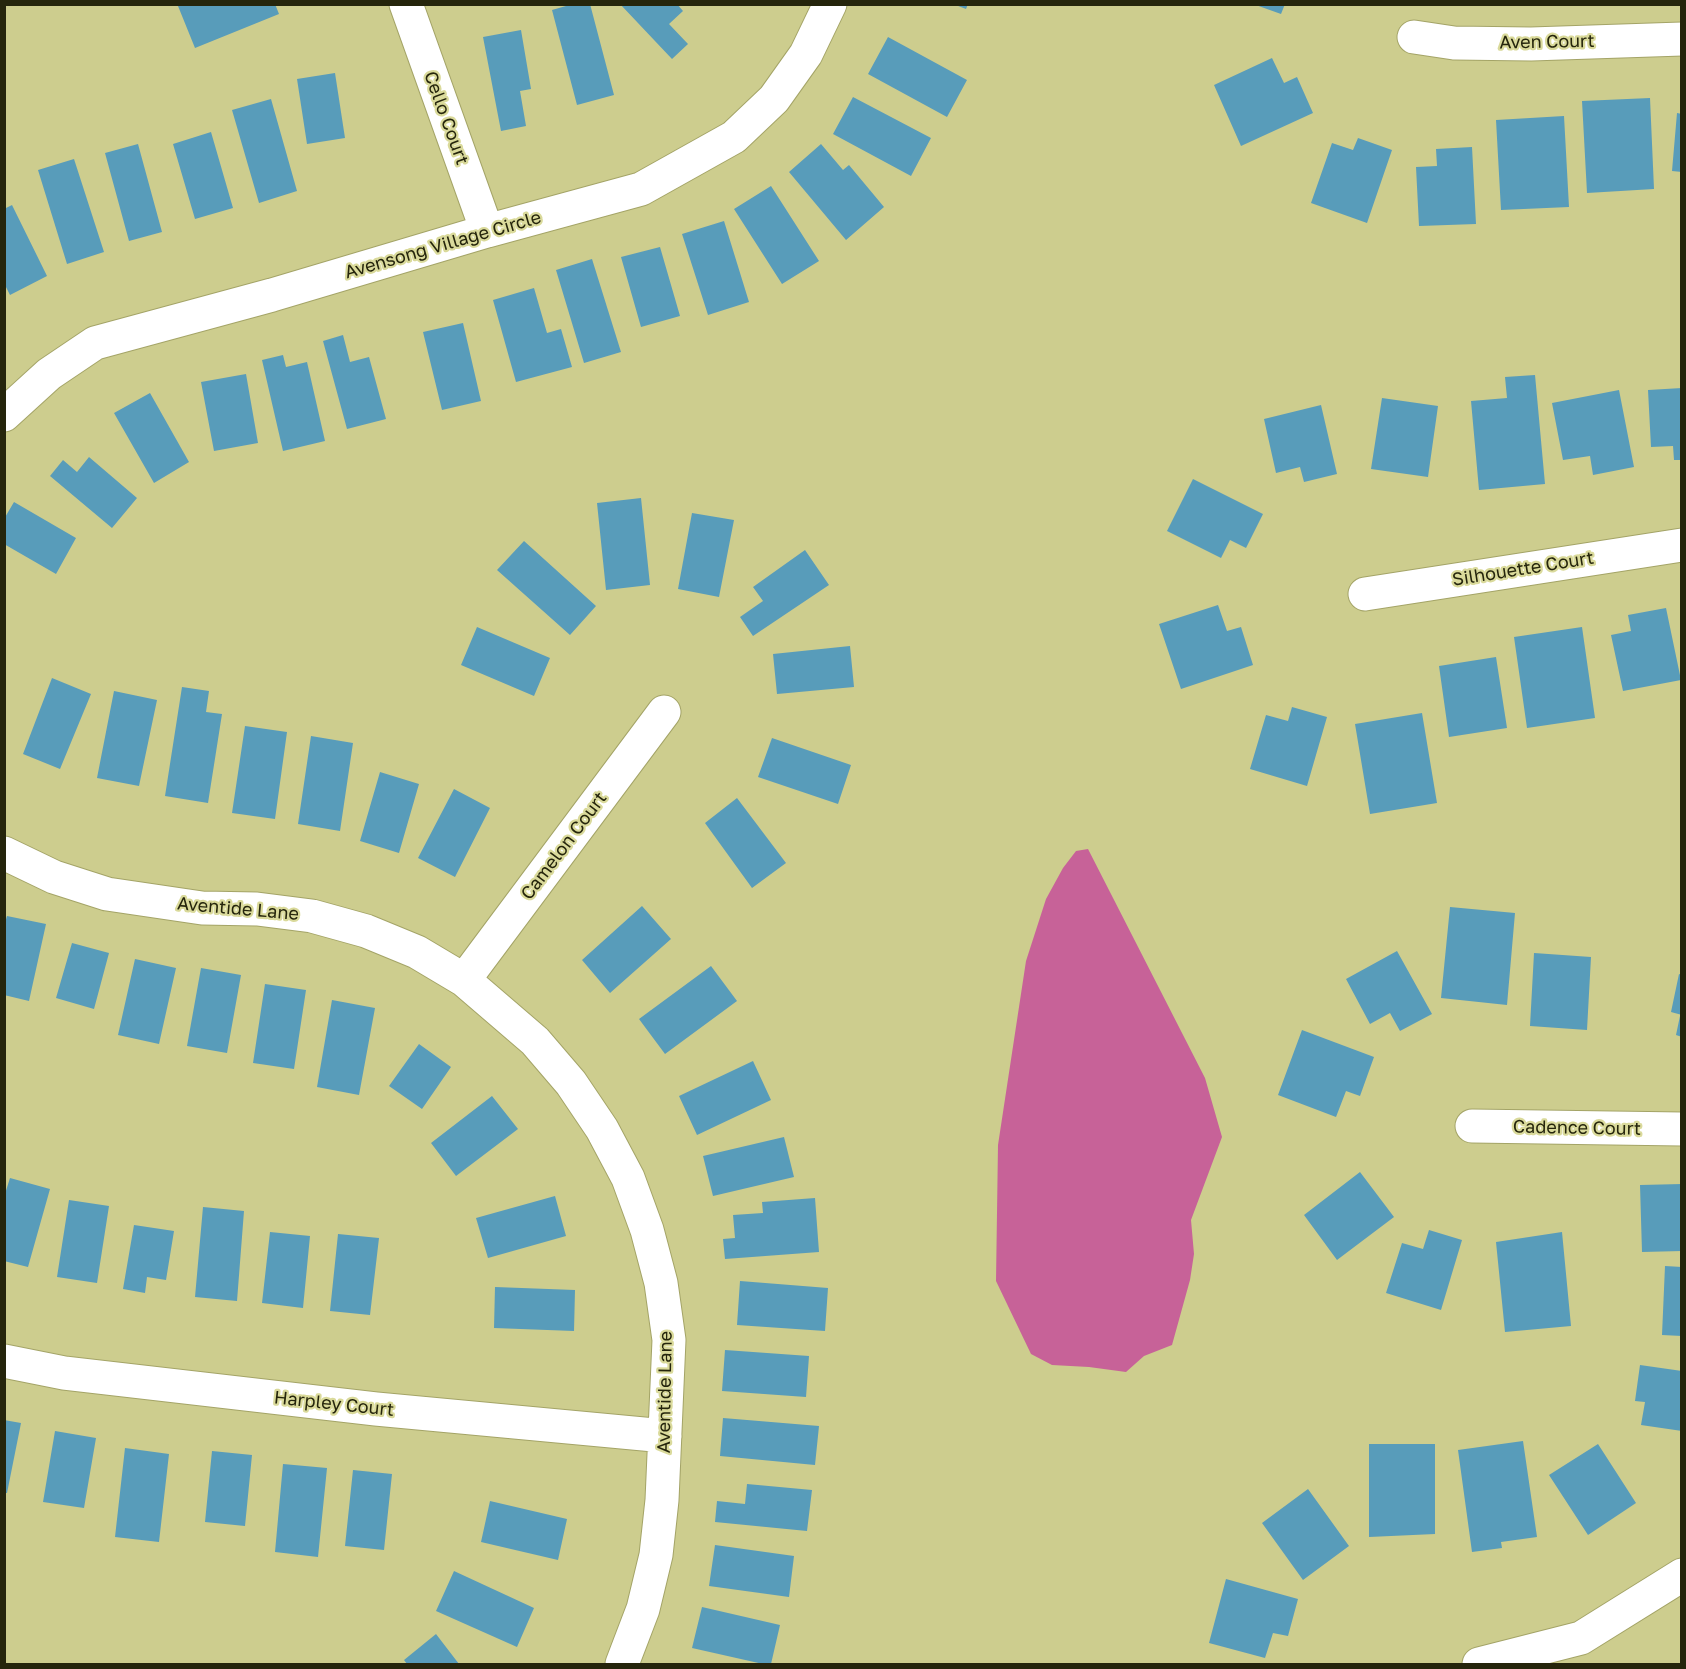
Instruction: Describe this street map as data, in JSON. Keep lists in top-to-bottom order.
{
  "streets": {
    "street": [
      "Aven Court",
      "Cello Court",
      "Avensong Village Circle",
      "Silhouette Court",
      "Camelon Court",
      "Aventide Lane",
      "Cadence Court",
      "Harpley Court"
    ]
  },
  "crossings": [
    ["Cello Court", "Avensong Village Circle"],
    ["Camelon Court", "Aventide Lane"],
    ["Aventide Lane", "Harpley Court"]
  ]
}
